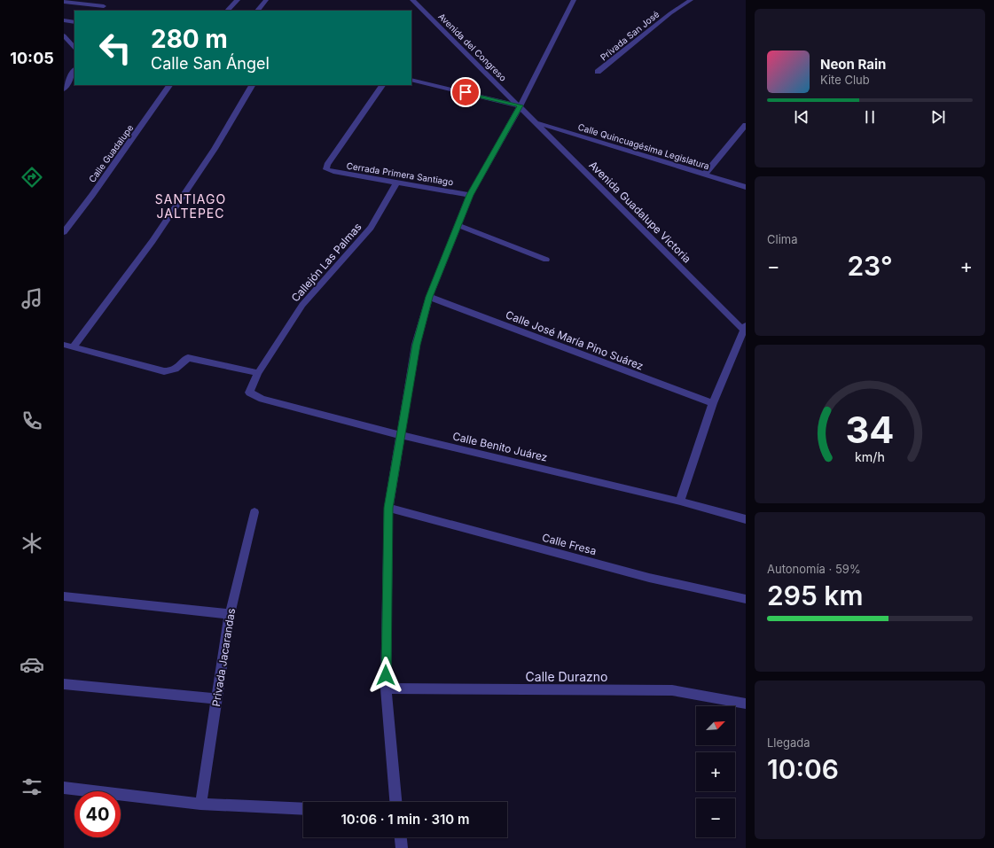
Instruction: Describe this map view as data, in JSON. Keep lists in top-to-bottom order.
{
  "streets": {
    "street": [
      "Privada San José",
      "Avenida del Congreso",
      "Calle Quincuagésima Legislatura",
      "Calle Guadalupe",
      "Cerrada Primera Santiago",
      "Avenida Guadalupe Victoria",
      "Callejón Las Palmas",
      "Calle José María Pino Suárez",
      "Calle Benito Juárez",
      "Calle Fresa",
      "Privada Jacarandas",
      "Calle Durazno"
    ]
  },
  "crossings": [
    ["Avenida del Congreso", "Avenida Guadalupe Victoria"],
    ["Calle Quincuagésima Legislatura", "Avenida Guadalupe Victoria"],
    ["Cerrada Primera Santiago", "Callejón Las Palmas"],
    ["Callejón Las Palmas", "Calle Benito Juárez"]
  ],
  "districts": ["SANTIAGO JALTEPEC"],
  "north": "top right",
  "page": {
    "tabs": "10:05",
    "turn": ["280 m", "Calle San Ángel"],
    "song": ["Neon Rain", "Kite Club"],
    "tile": [
      "Clima",
      ["Autonomía · 59%", "295 km"],
      ["Llegada", "10:06"]
    ],
    "heat": ["−", "23°", "+"],
    "map_buttons": ["+", "−"],
    "limit": "40",
    "trip": "10:06 · 1 min · 310 m",
    "gauge": ["34", "km/h"]
  }
}
